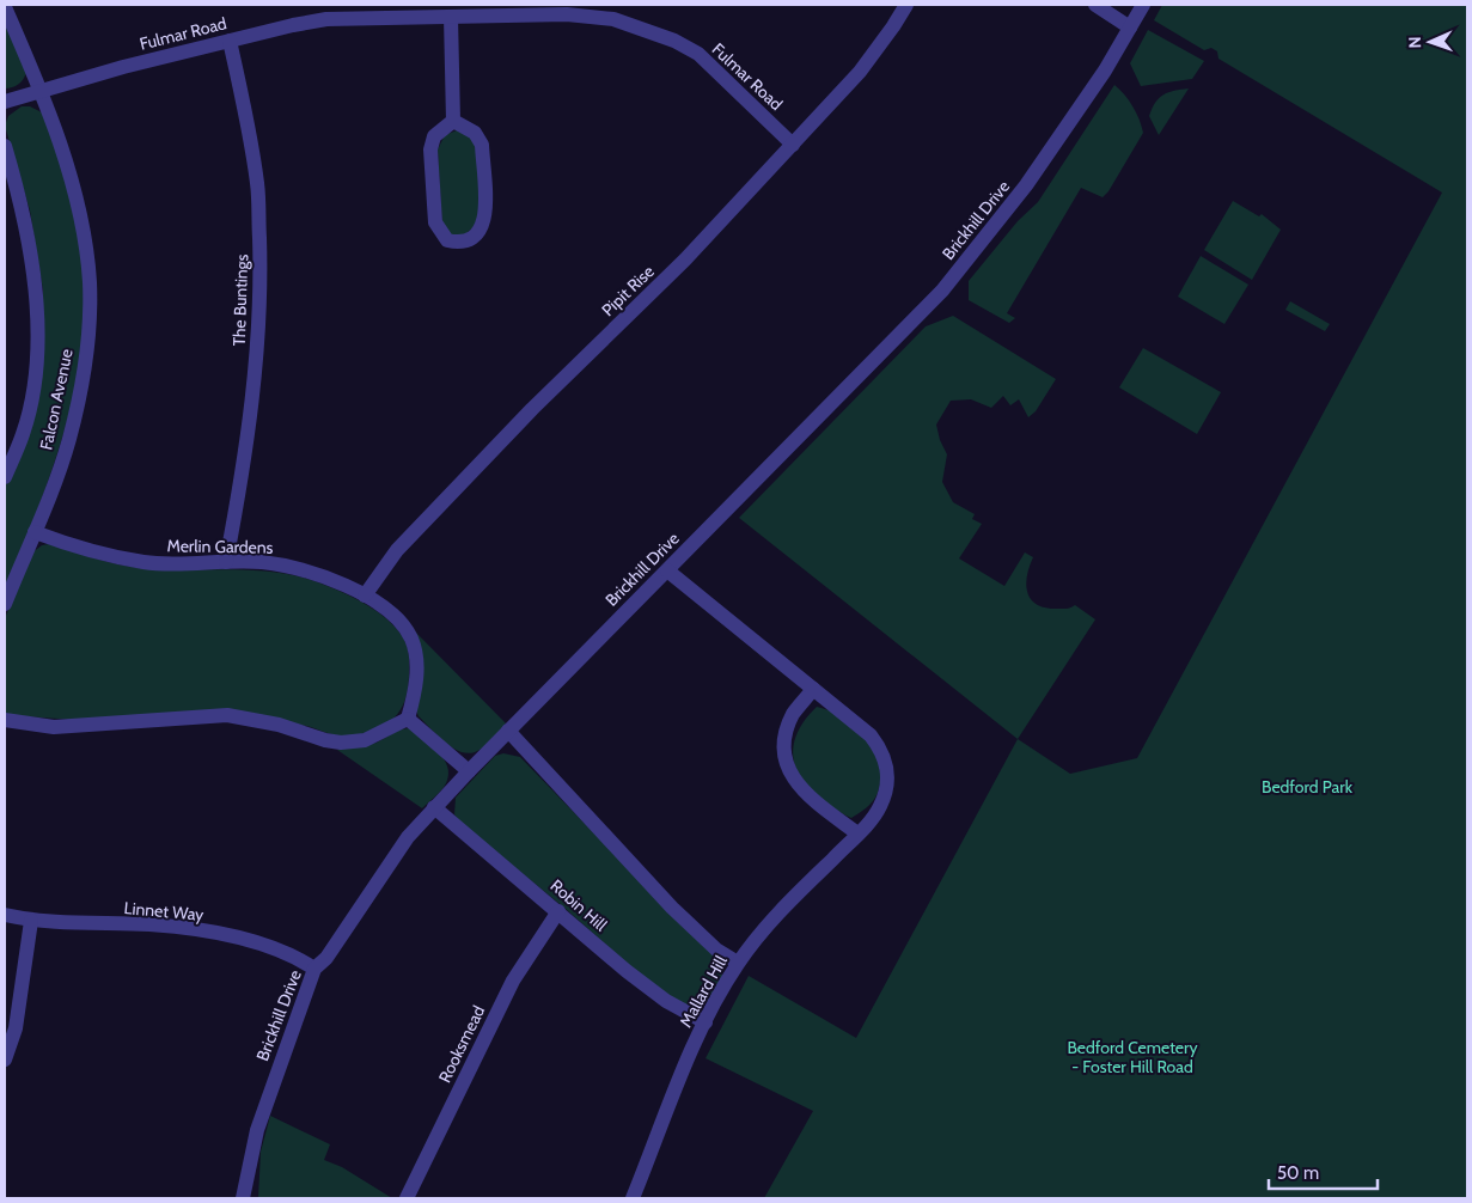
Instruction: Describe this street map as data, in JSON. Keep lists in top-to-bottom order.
{
  "streets": {
    "street": [
      "Fulmar Road",
      "Brickhill Drive",
      "Pipit Rise",
      "The Buntings",
      "Falcon Avenue",
      "Merlin Gardens",
      "Robin Hill",
      "Linnet Way",
      "Mallard Hill",
      "Rooksmead"
    ]
  },
  "crossings": [
    ["Fulmar Road", "Pipit Rise"],
    ["Fulmar Road", "The Buntings"],
    ["Fulmar Road", "Falcon Avenue"],
    ["Brickhill Drive", "Robin Hill"],
    ["Brickhill Drive", "Linnet Way"],
    ["Brickhill Drive", "Mallard Hill"],
    ["Pipit Rise", "Merlin Gardens"],
    ["The Buntings", "Merlin Gardens"],
    ["Falcon Avenue", "Merlin Gardens"],
    ["Robin Hill", "Mallard Hill"],
    ["Robin Hill", "Rooksmead"]
  ],
  "parks": ["Bedford Park", "Bedford Cemetery - Foster Hill Road"],
  "scale_bar": "50 m",
  "north": "left"
}
